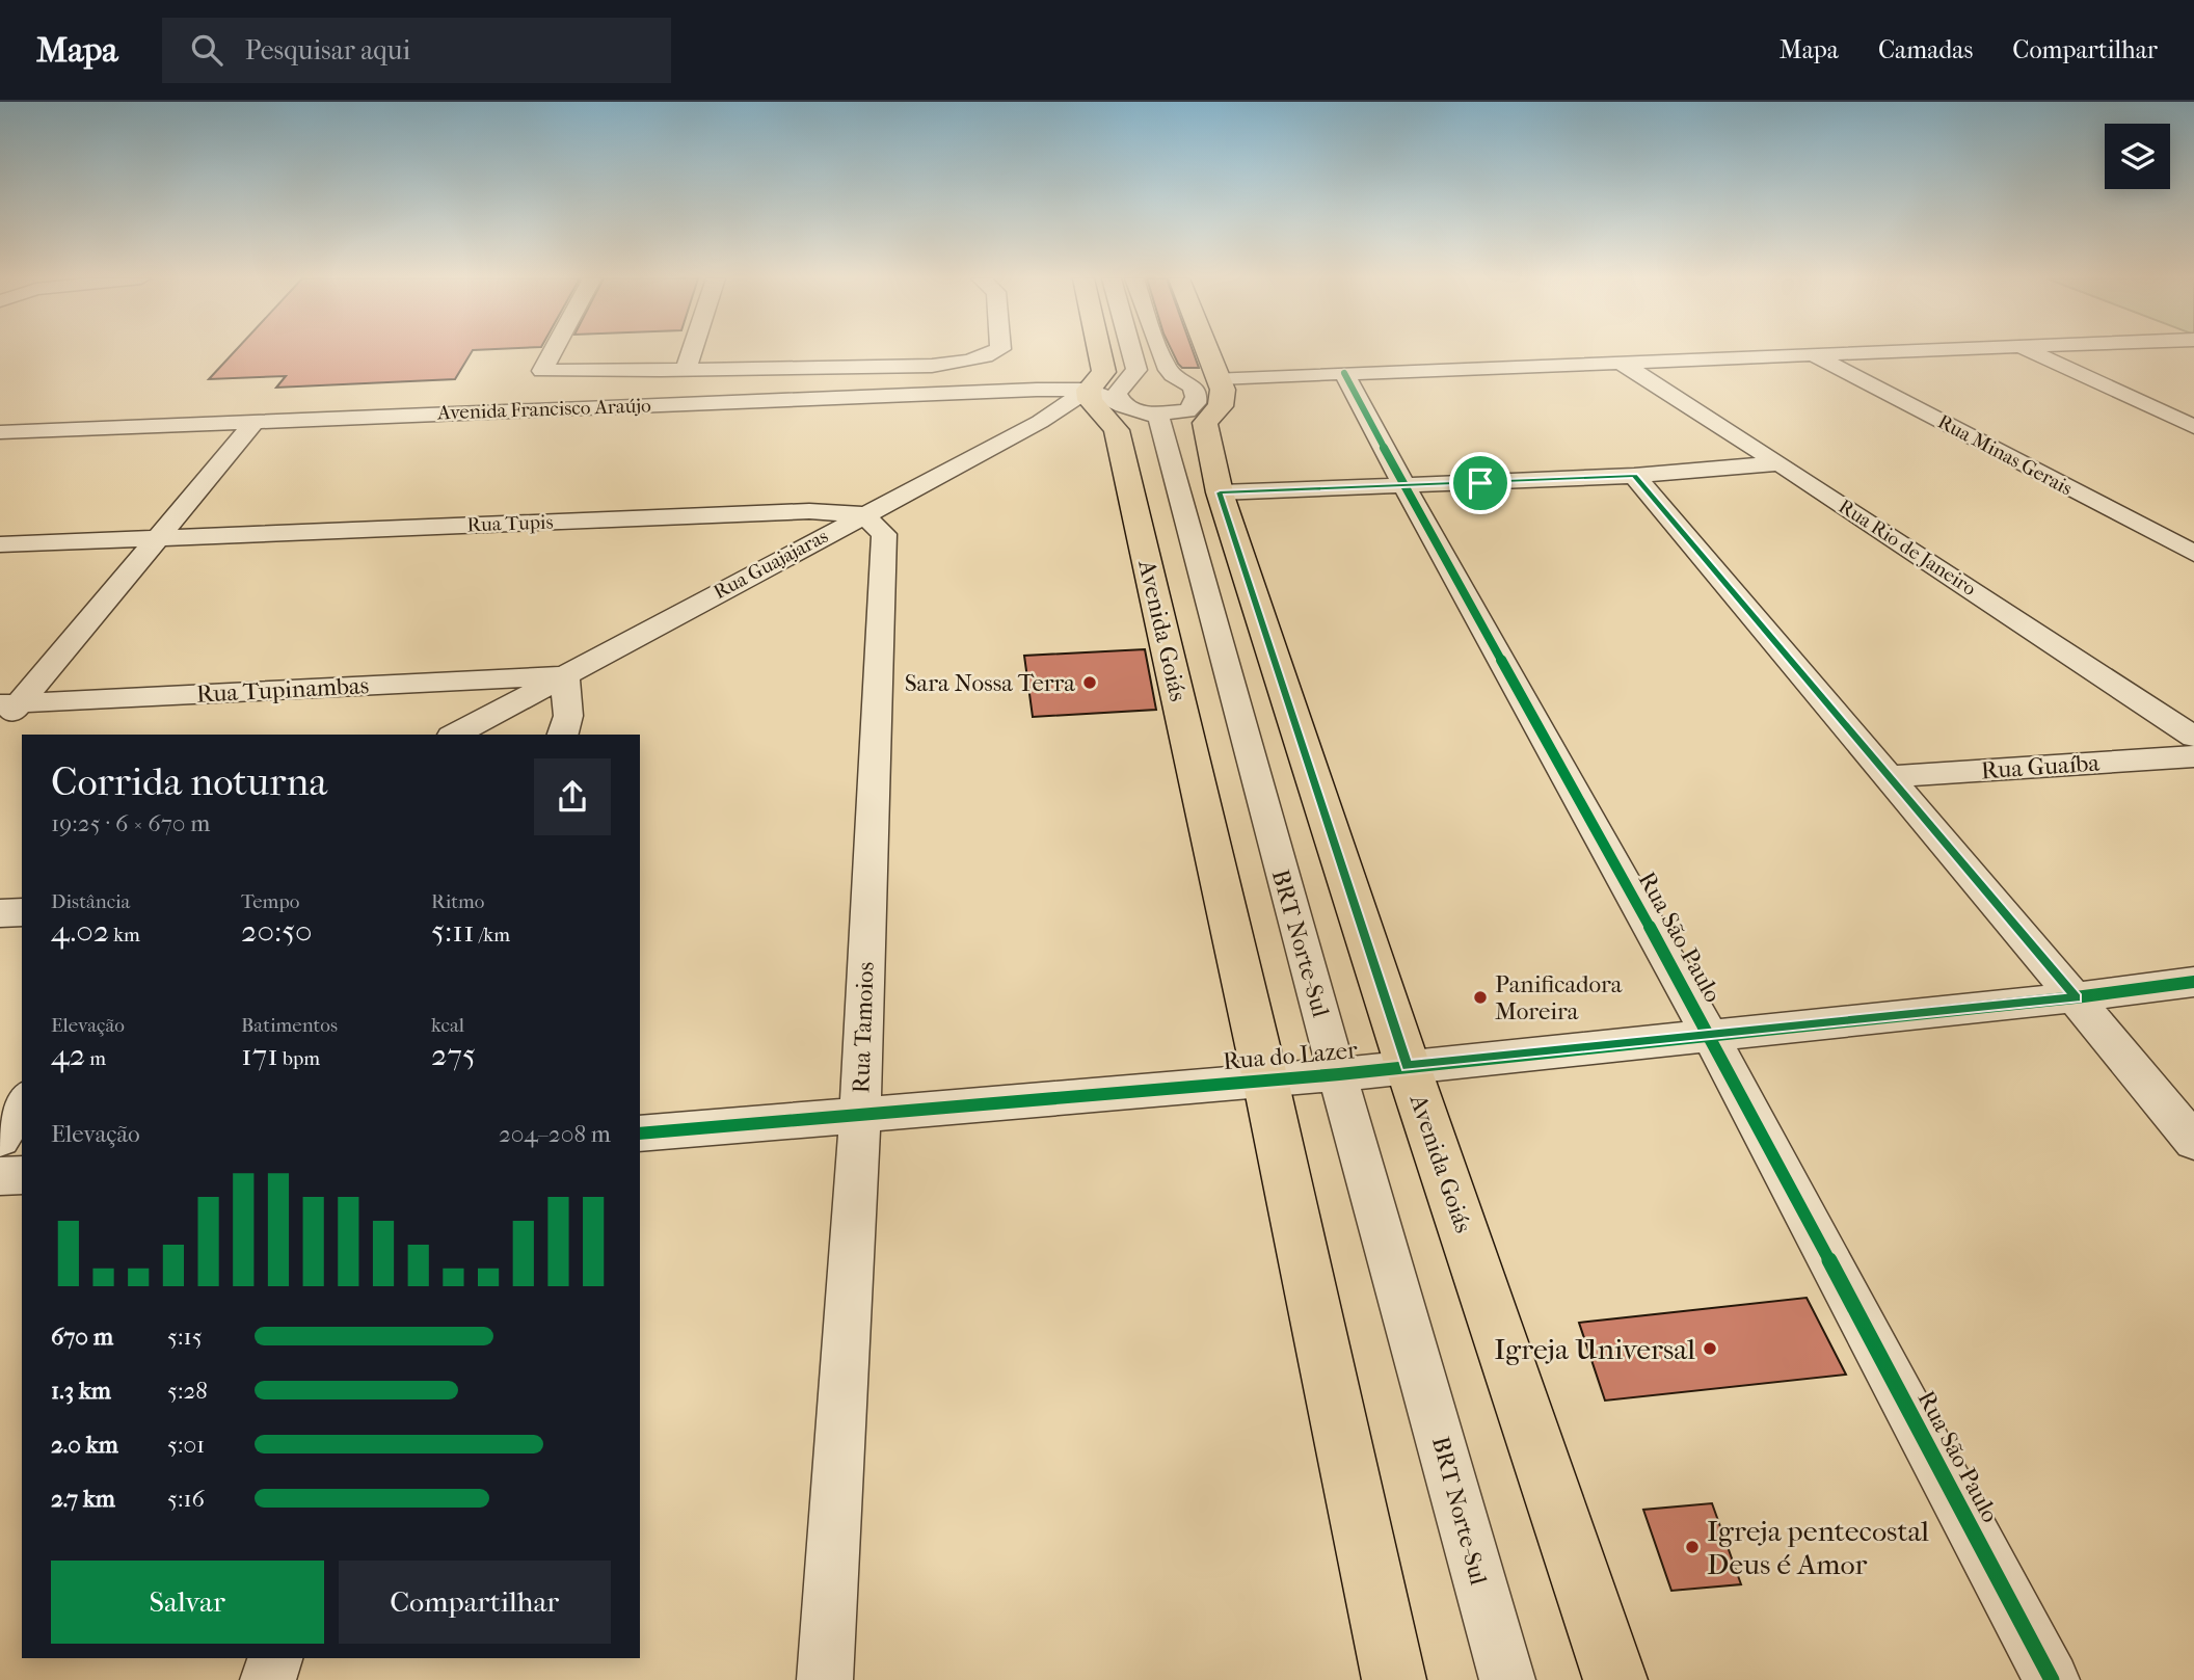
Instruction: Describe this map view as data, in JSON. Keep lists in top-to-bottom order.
{
  "streets": {
    "main road": ["Avenida Goiás"],
    "street": [
      "Avenida Francisco Araújo",
      "Rua Minas Gerais",
      "Rua Tupis",
      "Rua Rio de Janeiro",
      "Rua Guajajaras",
      "Rua Tupinambas",
      "Rua Guaíba",
      "Rua São Paulo",
      "BRT Norte-Sul",
      "Rua Tamoios",
      "Rua do Lazer"
    ]
  },
  "crossings": [
    ["Avenida Francisco Araújo", "Rua Guajajaras"],
    ["Avenida Francisco Araújo", "Avenida Goiás"],
    ["Rua Tupis", "Rua Guajajaras"],
    ["Rua Tupis", "Rua Tamoios"],
    ["Rua Guajajaras", "Avenida Goiás"],
    ["Rua Guajajaras", "Rua Tupinambas"],
    ["Rua Guajajaras", "Rua Tamoios"],
    ["Avenida Goiás", "Rua do Lazer"],
    ["Rua São Paulo", "Rua do Lazer"],
    ["BRT Norte-Sul", "Rua do Lazer"],
    ["Rua Tamoios", "Rua do Lazer"]
  ],
  "places": [
    "Sara Nossa Terra",
    "Panificadora Moreira",
    "Igreja Universal",
    "Igreja pentecostal Deus é Amor"
  ],
  "page": {
    "header": "Mapa",
    "search": "Pesquisar aqui",
    "nav": ["Mapa", "Camadas", "Compartilhar"],
    "heading": ["Corrida noturna", "19:25 · 6 × 670 m"],
    "stats": [
      ["Distância", "4.02 km"],
      ["Tempo", "20:50"],
      ["Ritmo", "5:11 /km"],
      ["Elevação", "42 m"],
      ["Batimentos", "171 bpm"],
      ["kcal", "275"]
    ],
    "chart": ["Elevação", "204–208 m"],
    "list": [
      {
        "name": "670 m",
        "note": "5:15"
      },
      {
        "name": "1.3 km",
        "note": "5:28"
      },
      {
        "name": "2.0 km",
        "note": "5:01"
      },
      {
        "name": "2.7 km",
        "note": "5:16"
      }
    ],
    "buttons": ["Salvar", "Compartilhar"]
  }
}
